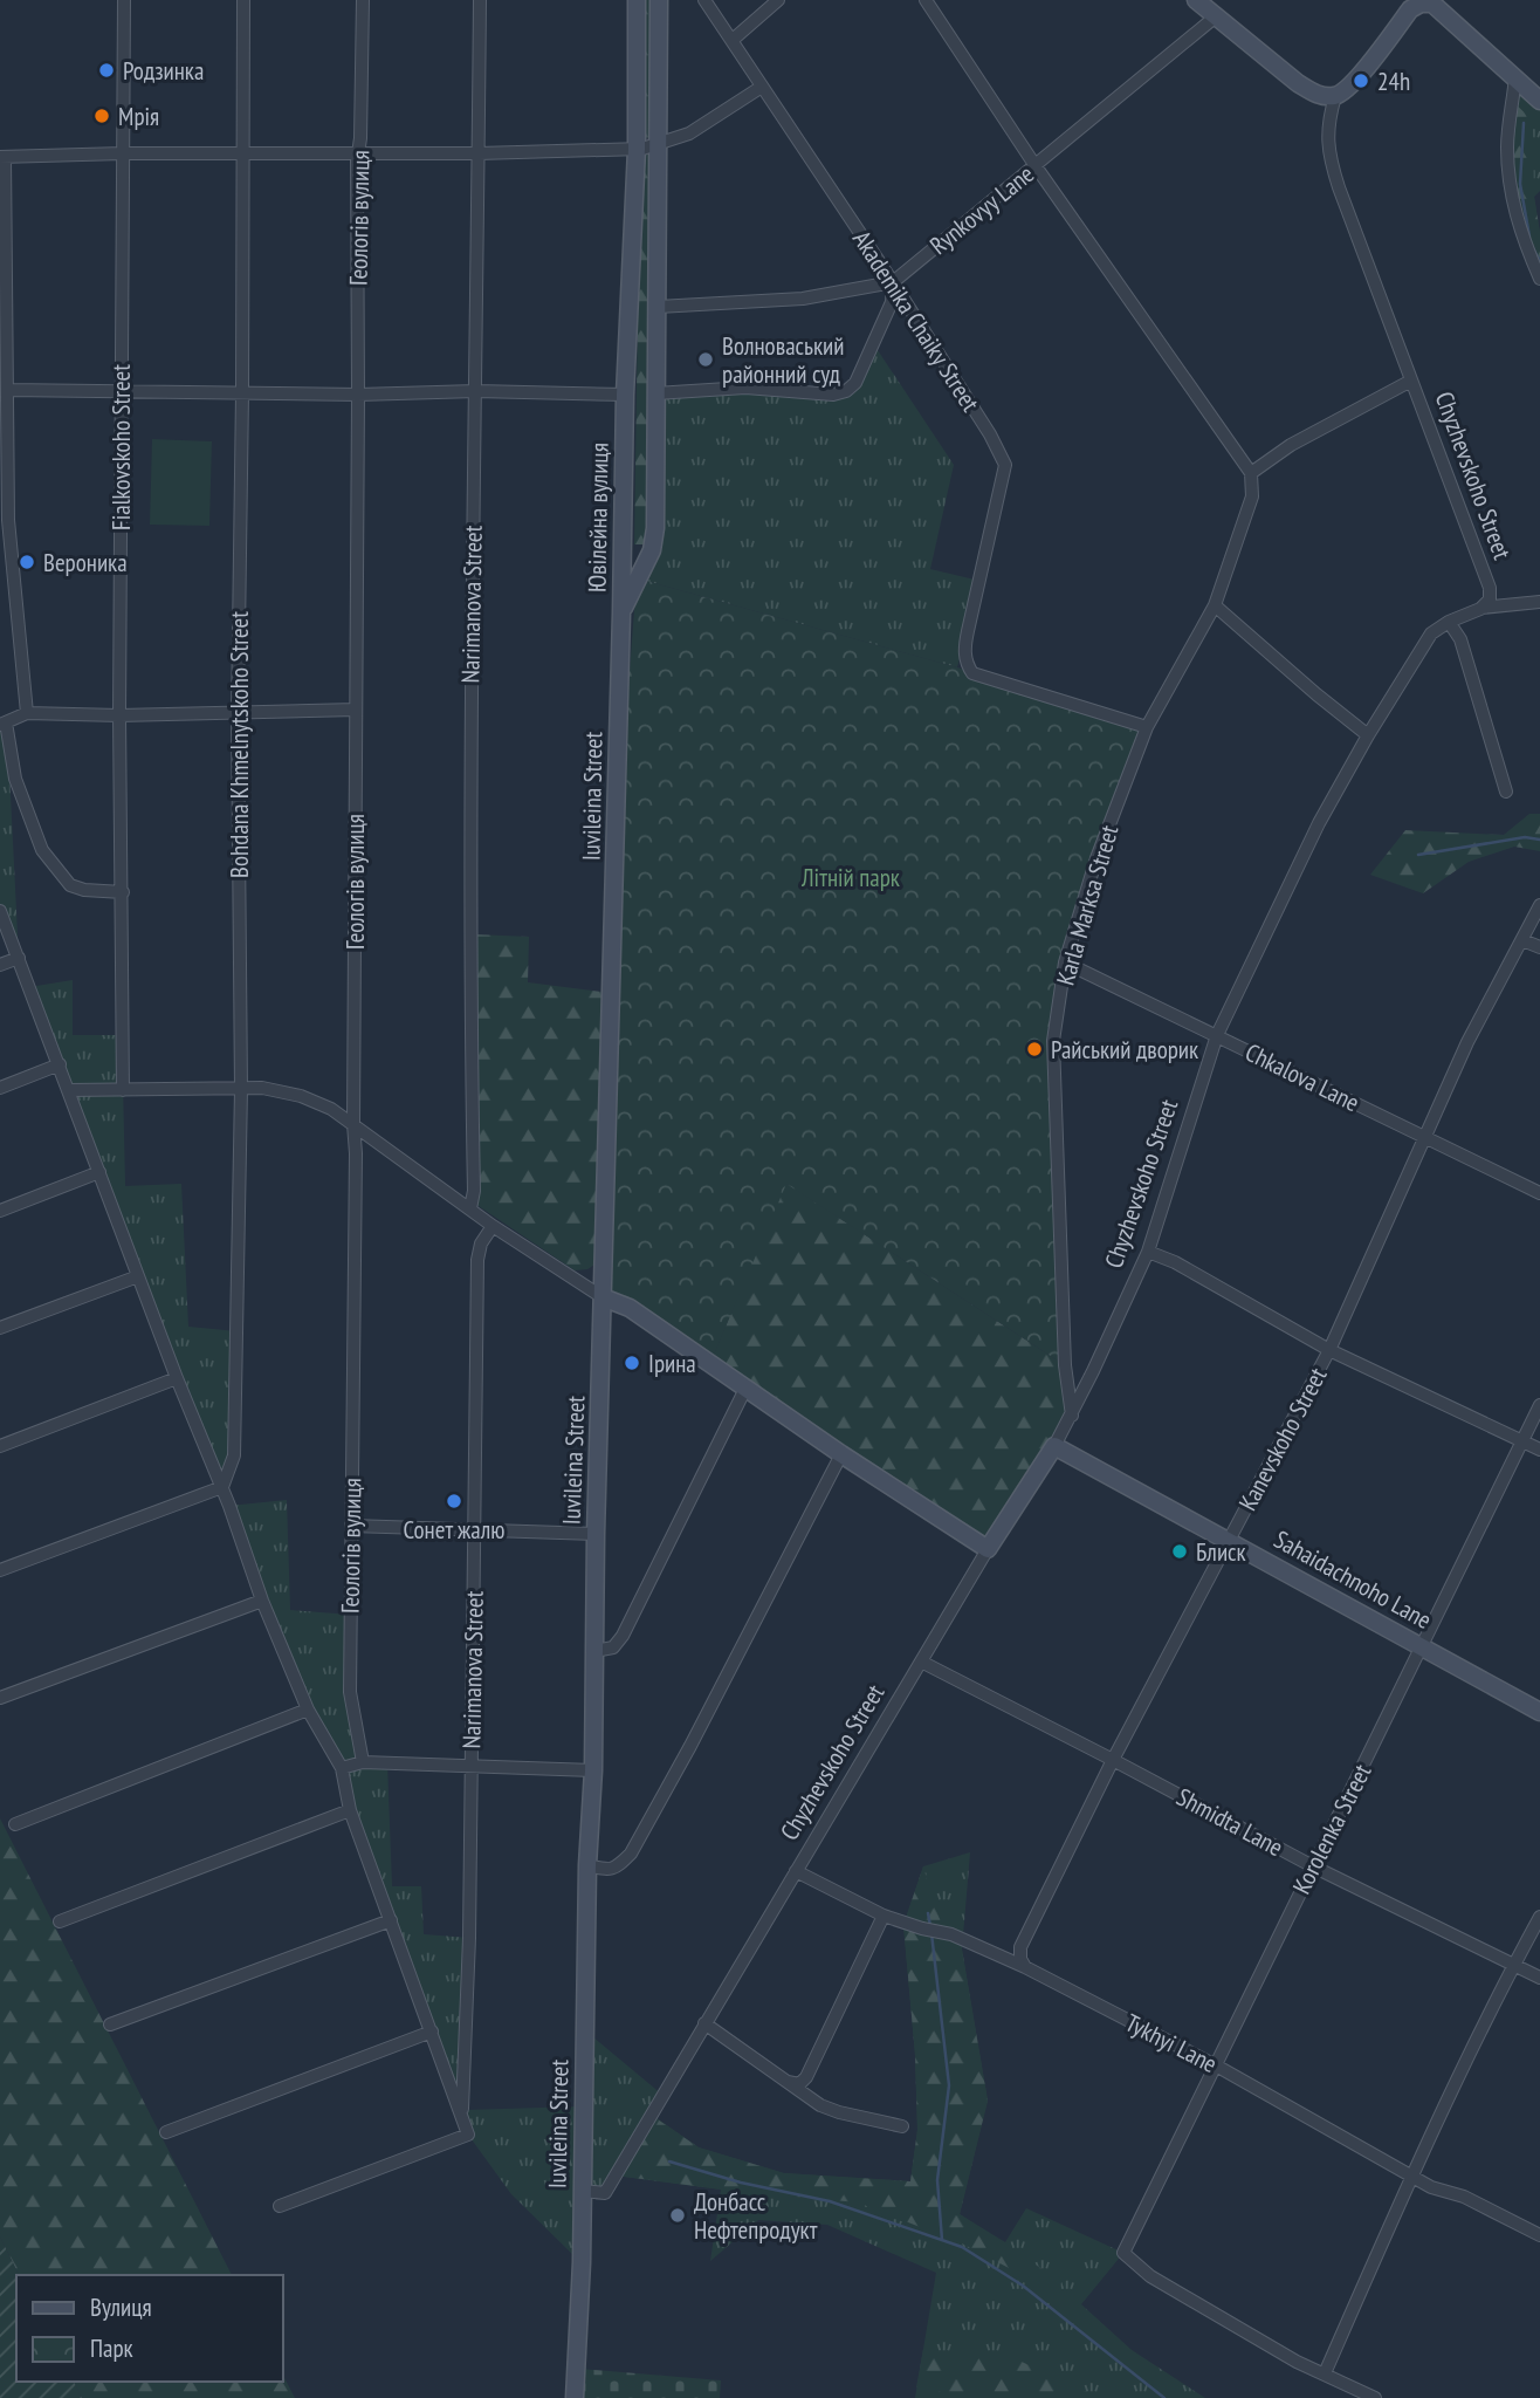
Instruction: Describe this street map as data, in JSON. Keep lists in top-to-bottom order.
{
  "streets": {
    "street": [
      "Rynkovyy Lane",
      "Геологів вулиця",
      "Akademika Chaiky Street",
      "Fialkovskoho Street",
      "Chyzhevskoho Street",
      "Ювілейна вулиця",
      "Narimanova Street",
      "Bohdana Khmelnytskoho Street",
      "Iuvileina Street",
      "Karla Marksa Street",
      "Chkalova Lane",
      "Kanevskoho Street",
      "Sahaidachnoho Lane",
      "Shmidta Lane",
      "Korolenka Street",
      "Tykhyi Lane"
    ]
  },
  "crossings": [
    ["Rynkovyy Lane", "Akademika Chaiky Street"],
    ["Rynkovyy Lane", "Ювілейна вулиця"],
    ["Akademika Chaiky Street", "Karla Marksa Street"],
    ["Chyzhevskoho Street", "Iuvileina Street"],
    ["Chyzhevskoho Street", "Karla Marksa Street"],
    ["Chyzhevskoho Street", "Chkalova Lane"],
    ["Chyzhevskoho Street", "Sahaidachnoho Lane"],
    ["Chyzhevskoho Street", "Shmidta Lane"],
    ["Chyzhevskoho Street", "Tykhyi Lane"],
    ["Ювілейна вулиця", "Iuvileina Street"],
    ["Karla Marksa Street", "Chkalova Lane"],
    ["Chkalova Lane", "Kanevskoho Street"],
    ["Kanevskoho Street", "Sahaidachnoho Lane"],
    ["Kanevskoho Street", "Shmidta Lane"],
    ["Kanevskoho Street", "Tykhyi Lane"],
    ["Sahaidachnoho Lane", "Korolenka Street"],
    ["Shmidta Lane", "Korolenka Street"],
    ["Korolenka Street", "Tykhyi Lane"]
  ],
  "parks": ["Літній парк"],
  "places": [
    "Родзинка",
    "24h",
    "Мрія",
    "Волноваський районний суд",
    "Вероника",
    "Райський дворик",
    "Ірина",
    "Сонет жалю",
    "Блиск",
    "Донбасс Нефтепродукт"
  ],
  "legend": ["Вулиця", "Парк"]
}
